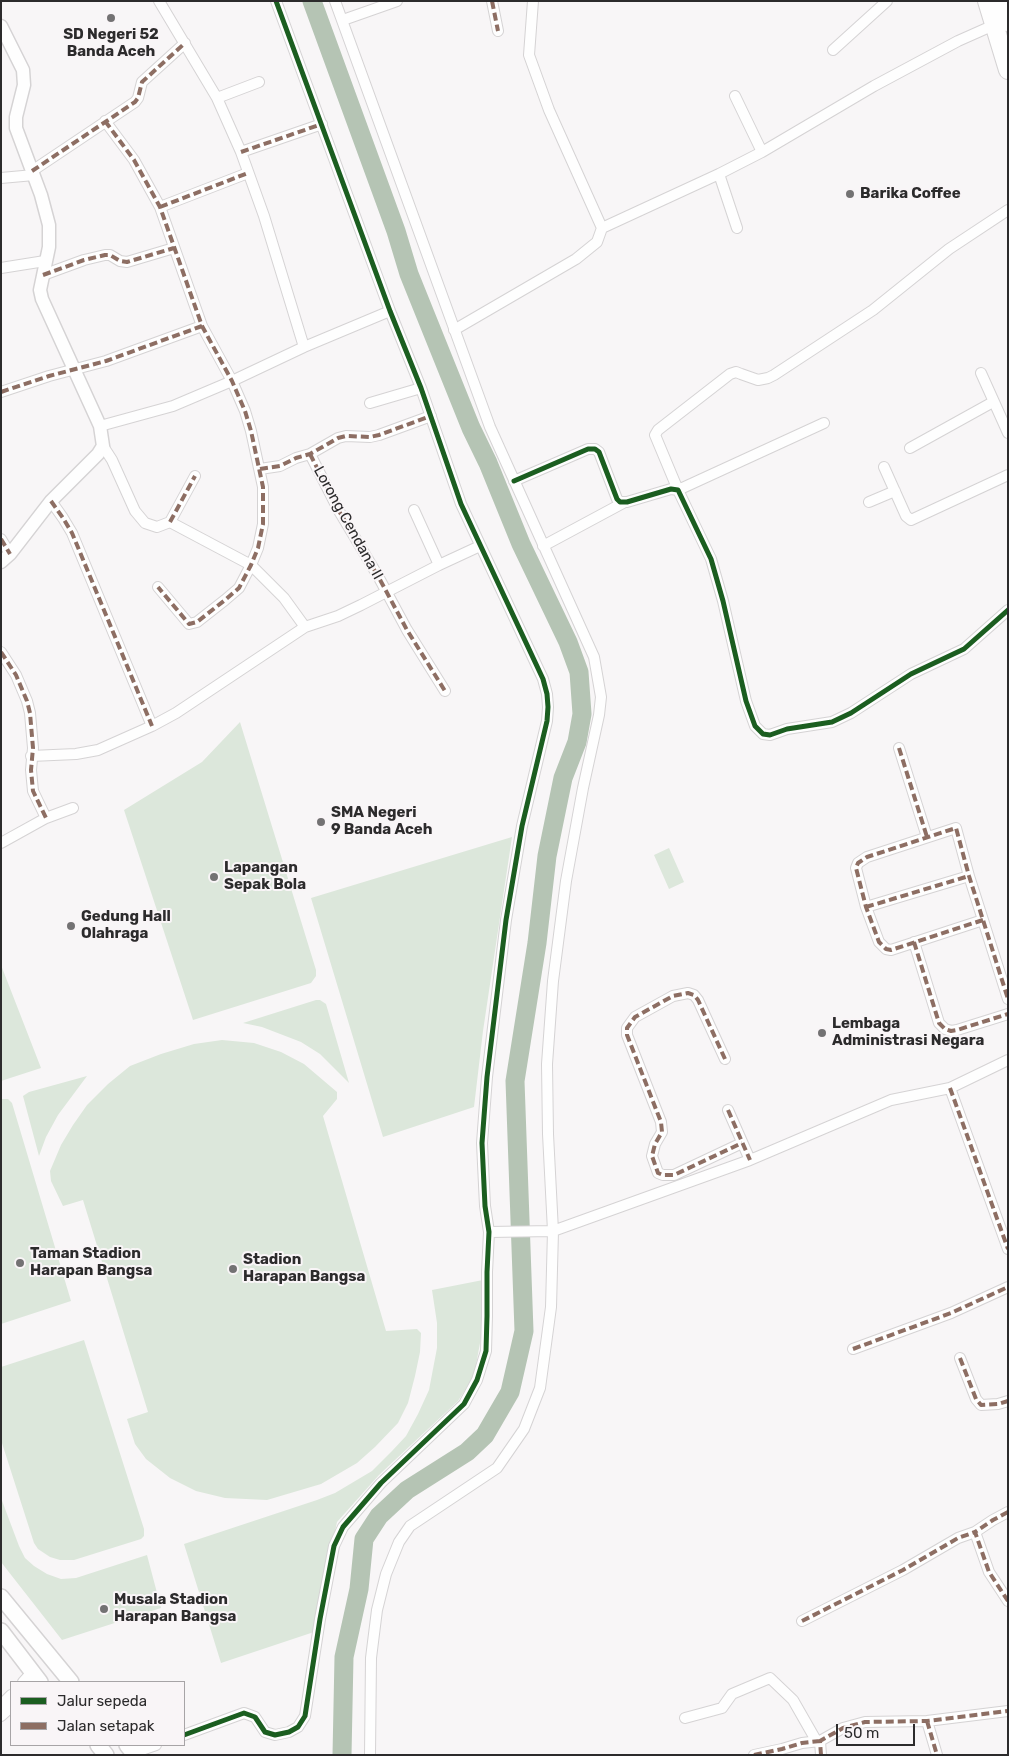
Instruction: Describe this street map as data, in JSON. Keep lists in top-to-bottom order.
{
  "streets": {
    "street": ["Lorong Cendana II"]
  },
  "places": [
    "SD Negeri 52 Banda Aceh",
    "Barika Coffee",
    "SMA Negeri 9 Banda Aceh",
    "Lapangan Sepak Bola",
    "Gedung Hall Olahraga",
    "Lembaga Administrasi Negara",
    "Taman Stadion Harapan Bangsa",
    "Stadion Harapan Bangsa",
    "Musala Stadion Harapan Bangsa"
  ],
  "legend": ["Jalur sepeda", "Jalan setapak"],
  "scale_bar": "50 m"
}
